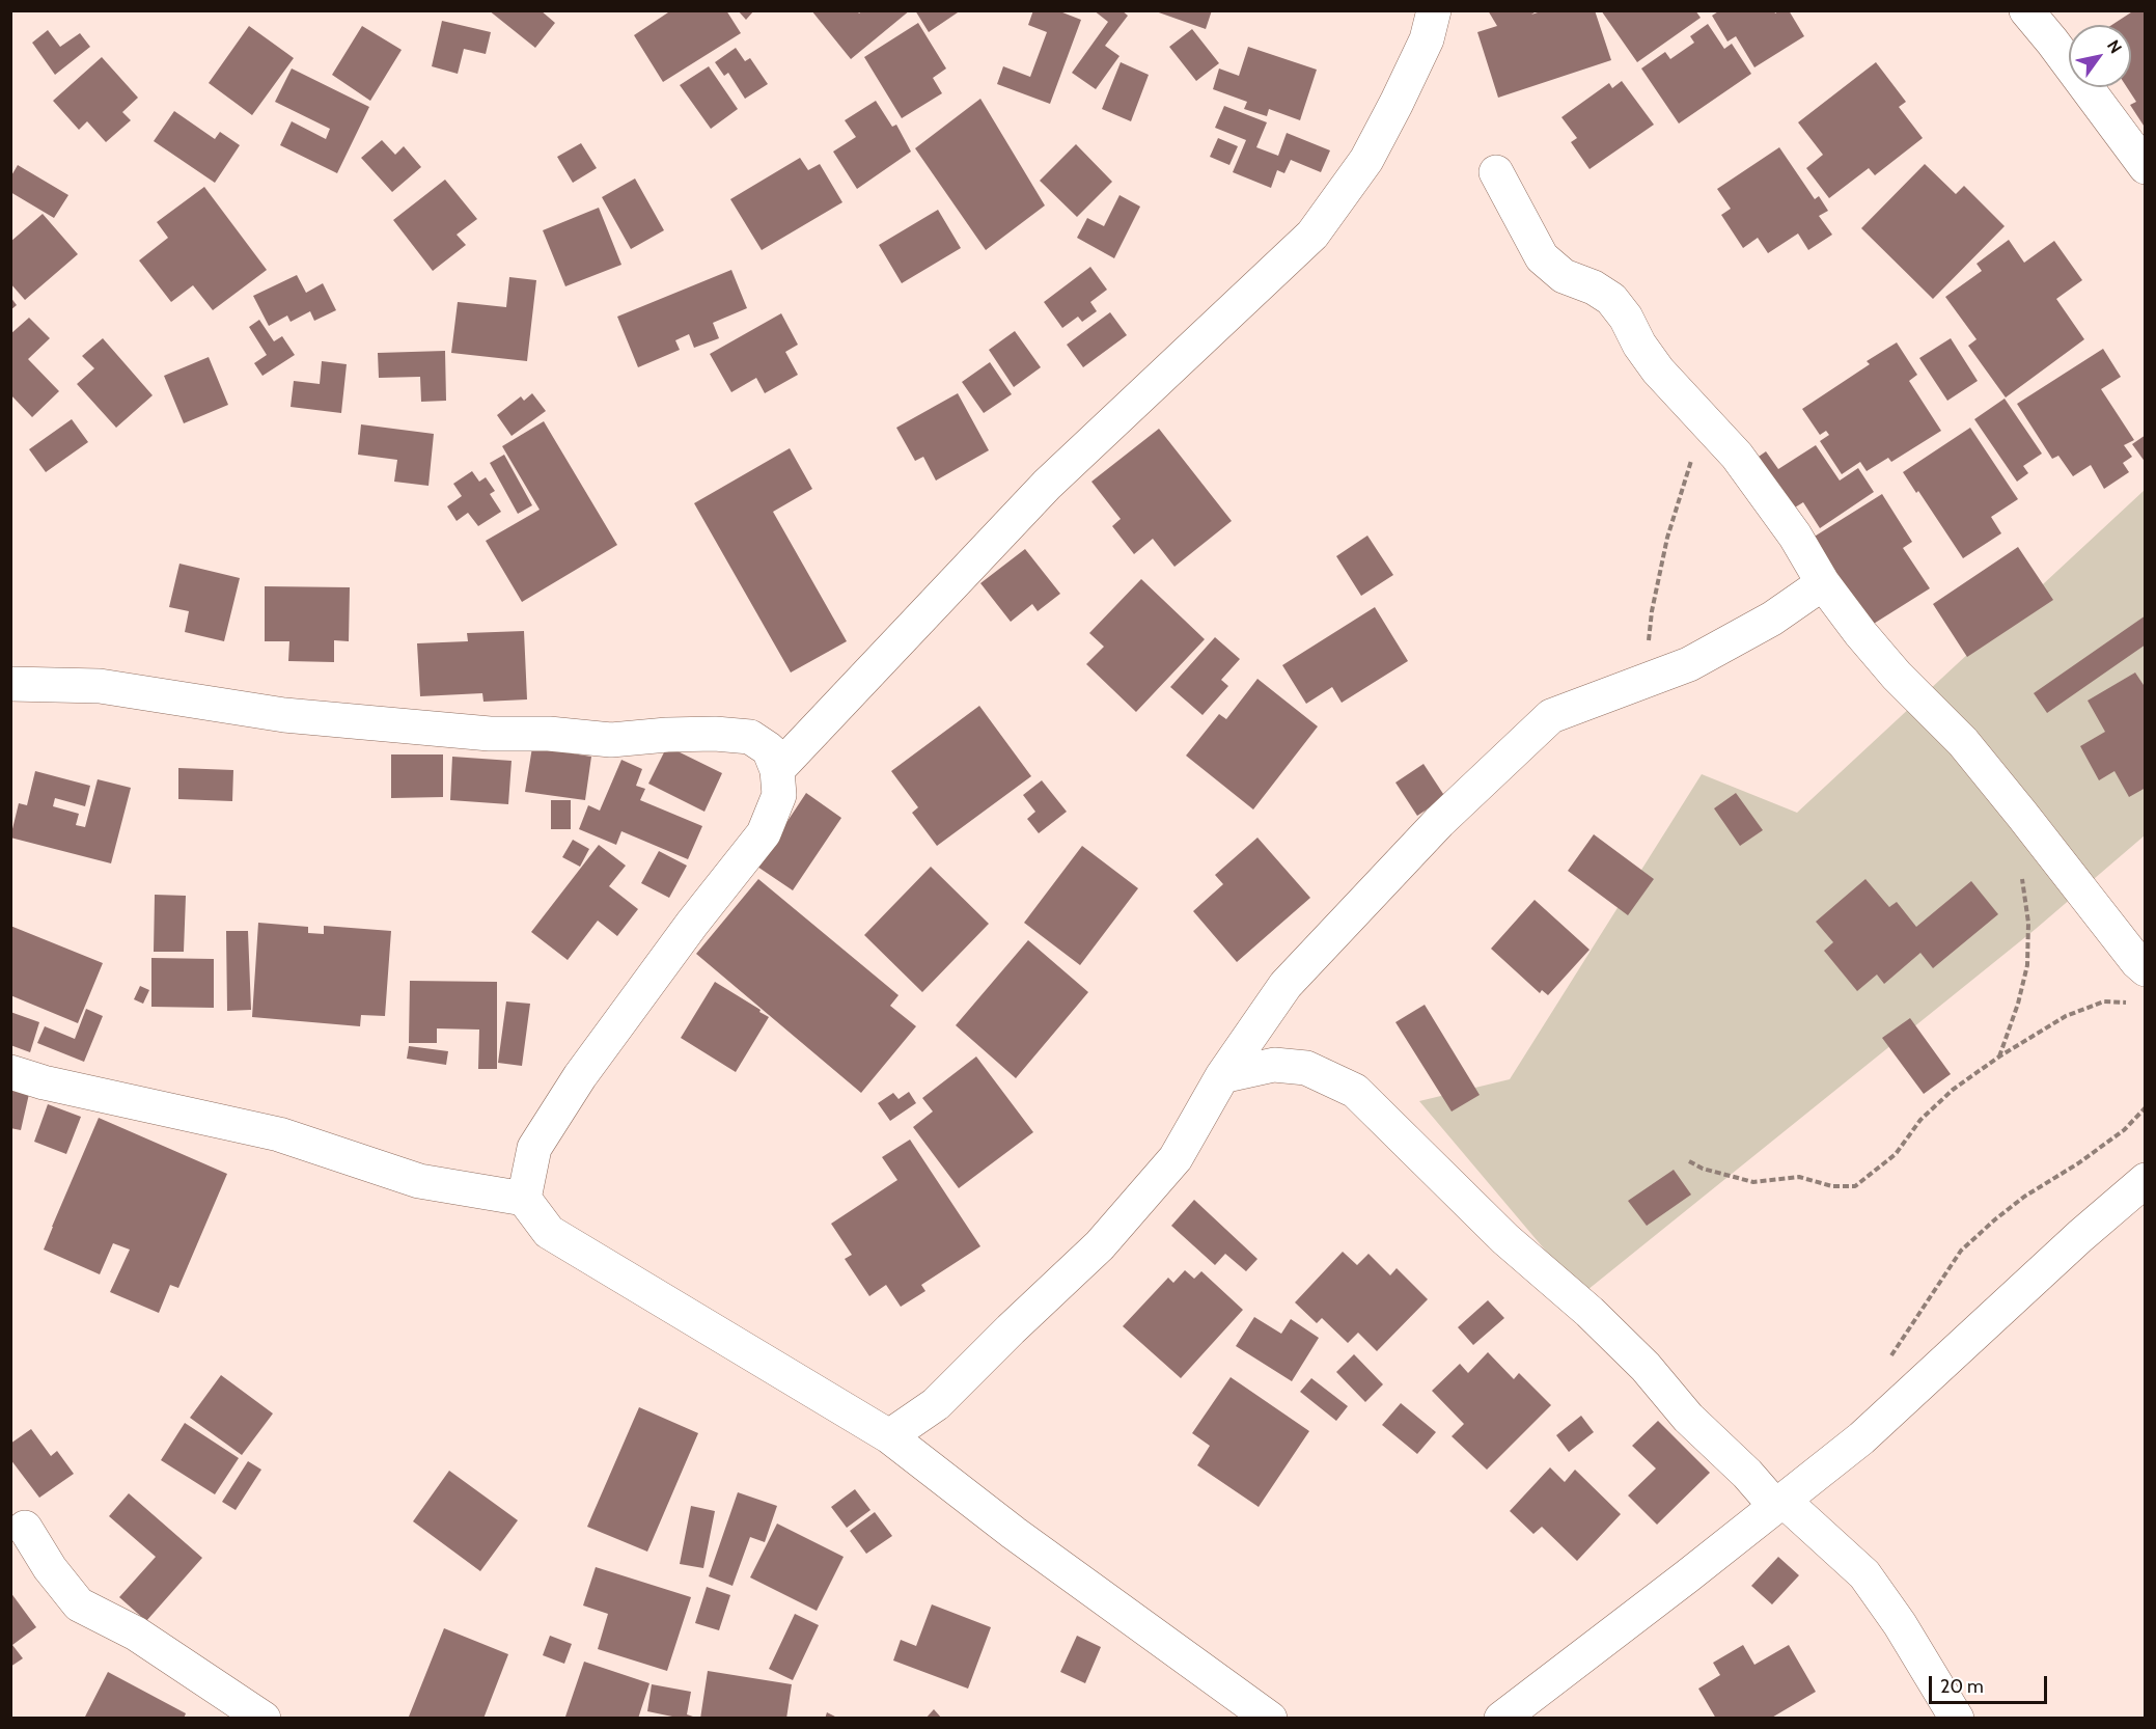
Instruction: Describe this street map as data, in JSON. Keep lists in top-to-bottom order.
{
  "scale_bar": "20 m",
  "north": "top right"
}
